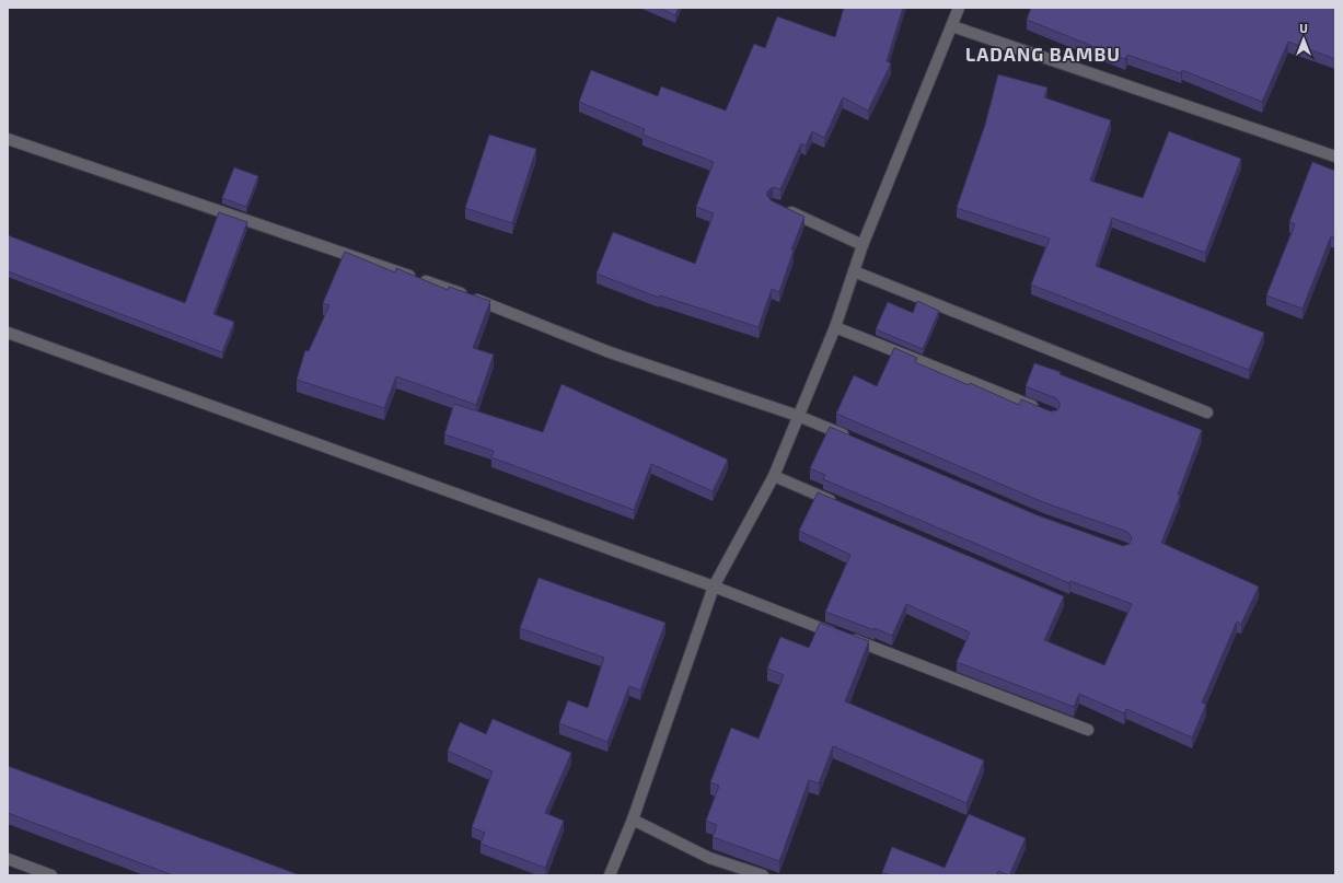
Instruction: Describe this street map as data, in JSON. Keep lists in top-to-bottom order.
{
  "districts": ["LADANG BAMBU"],
  "north": "top"
}
